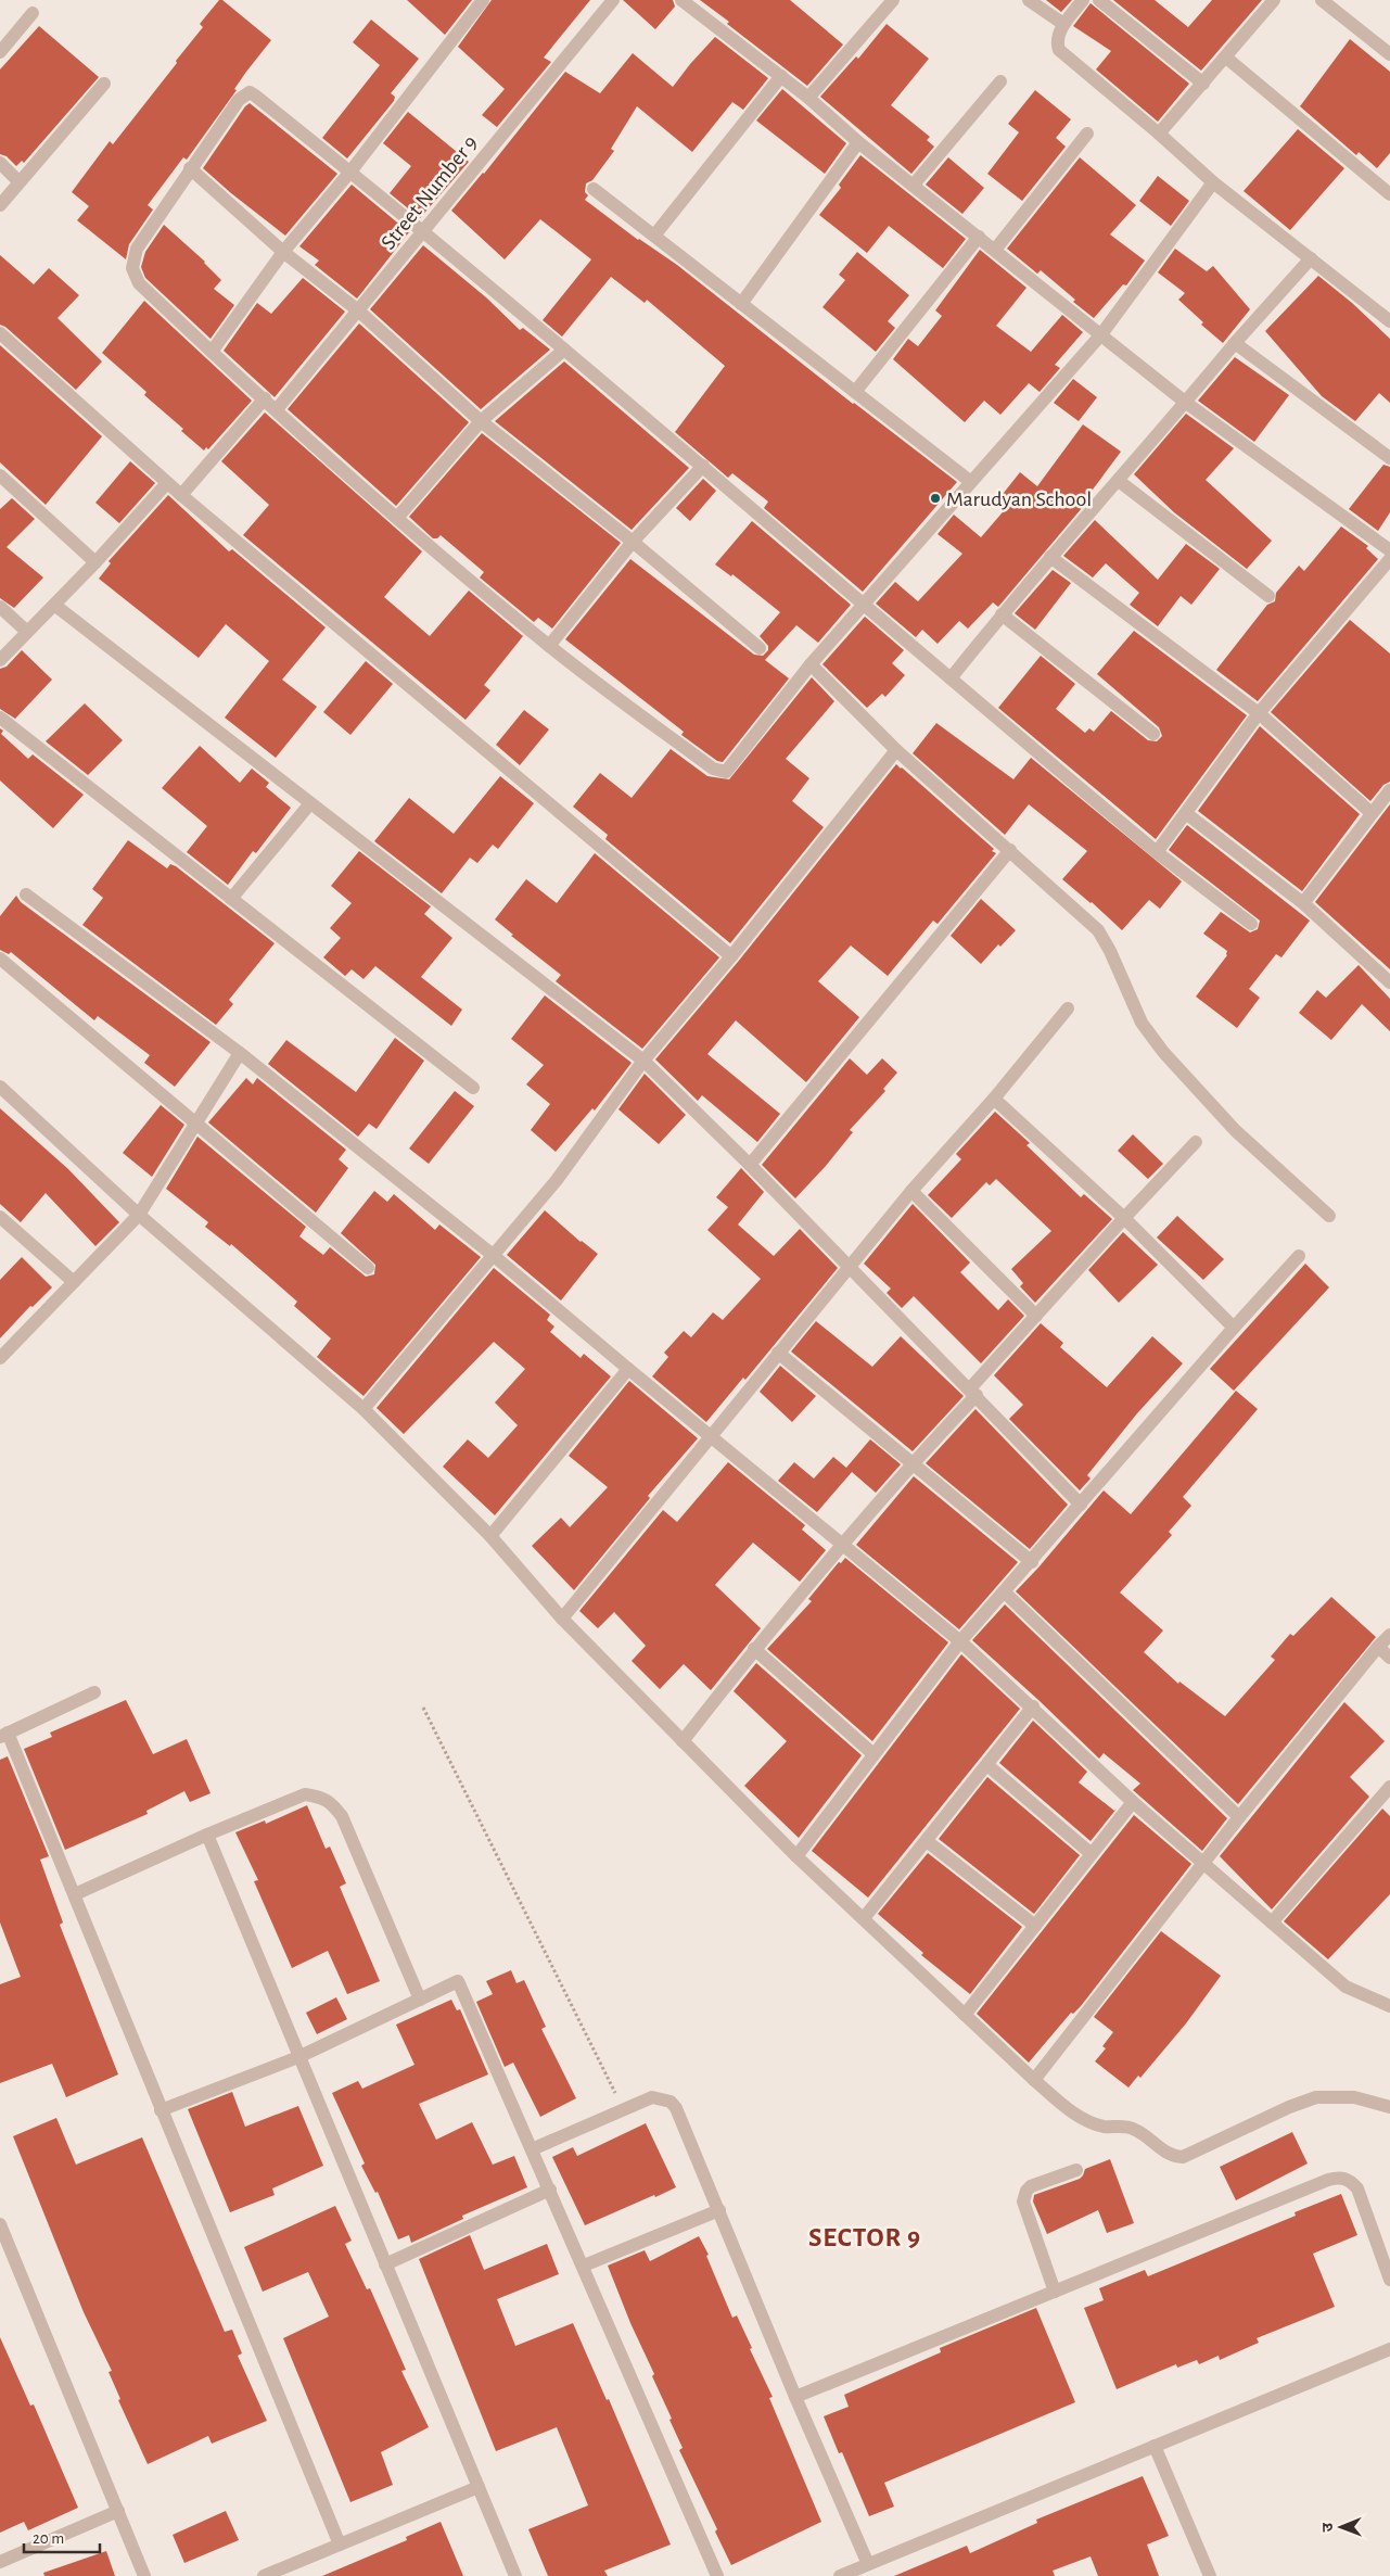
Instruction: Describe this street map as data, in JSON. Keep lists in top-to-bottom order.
{
  "streets": {
    "street": ["Street Number 9"]
  },
  "districts": ["SECTOR 9"],
  "places": ["Marudyan School"],
  "scale_bar": "20 m",
  "north": "left"
}
